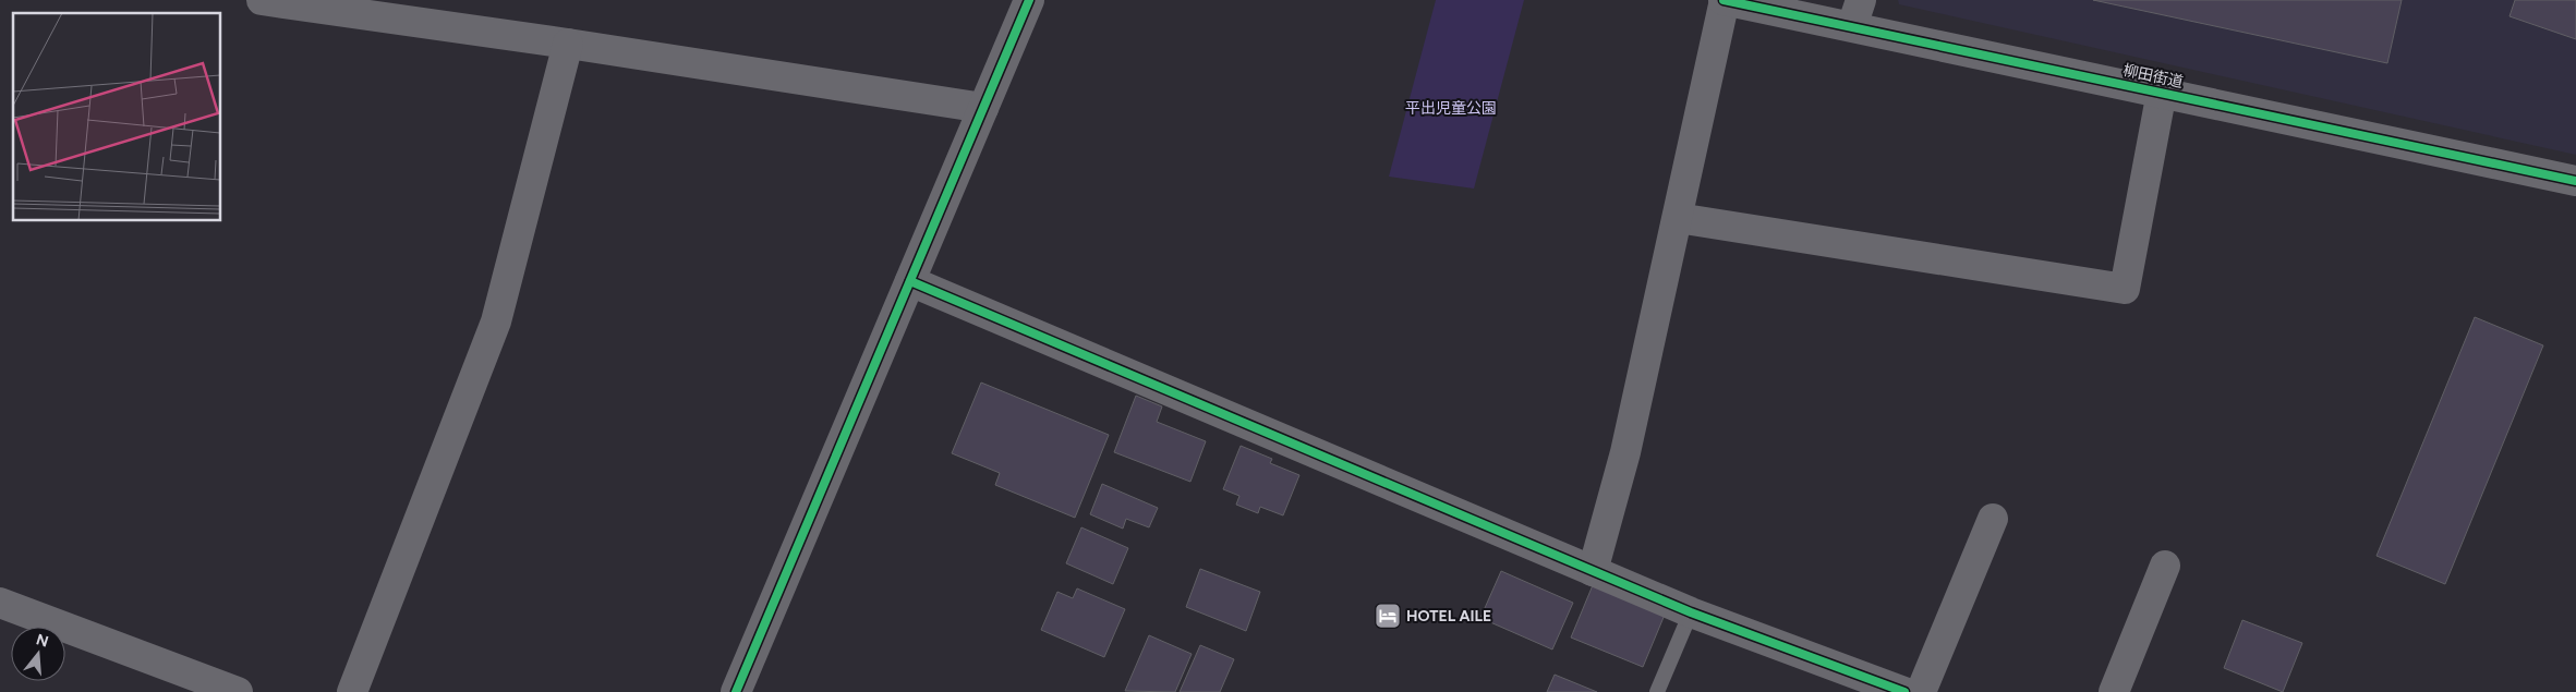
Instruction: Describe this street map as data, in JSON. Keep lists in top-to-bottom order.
{
  "streets": {
    "street": ["柳田街道"]
  },
  "parks": ["平出児童公園"],
  "places": {
    "hotel": ["HOTEL AILE"]
  },
  "north": "top"
}
